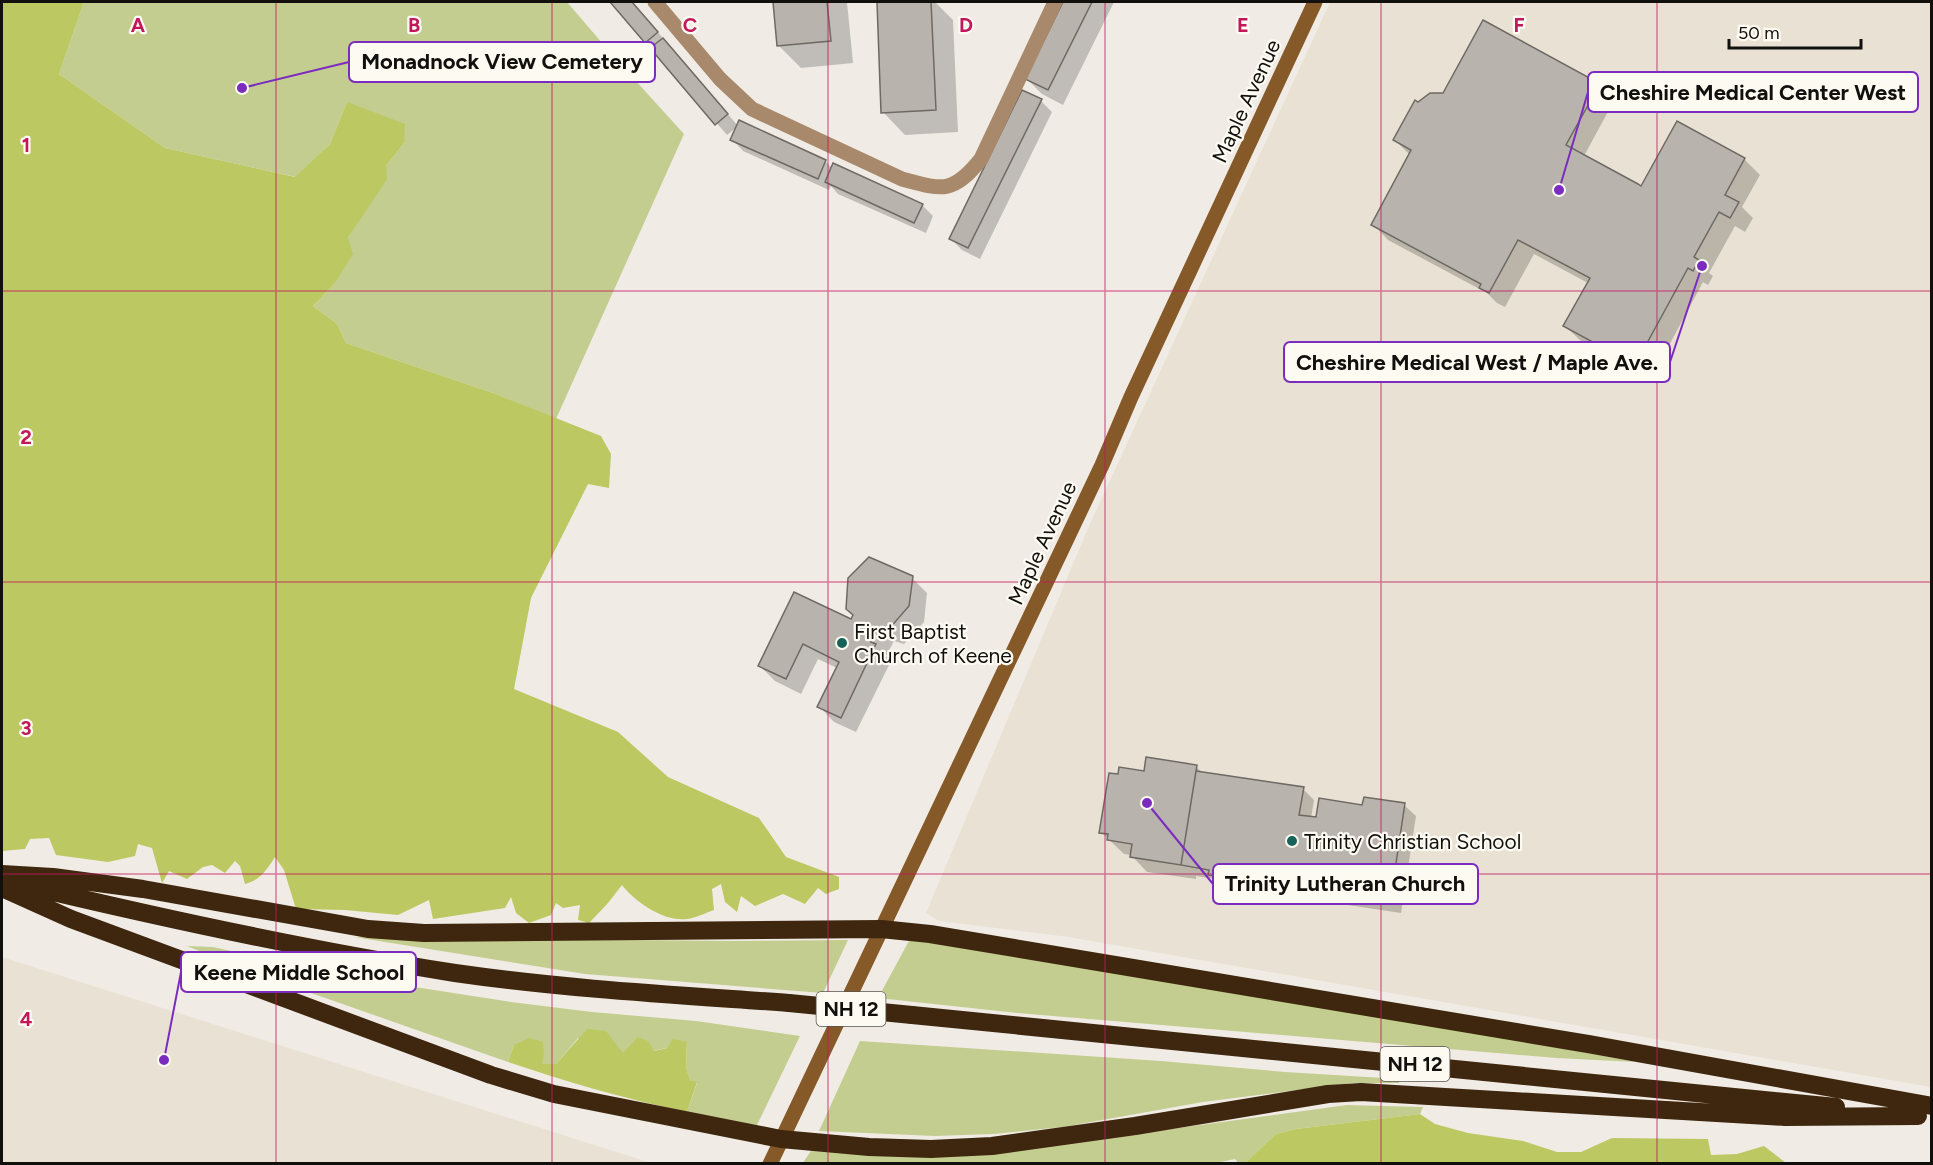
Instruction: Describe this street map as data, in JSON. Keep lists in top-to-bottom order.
{
  "streets": {
    "highway": ["NH 12"],
    "street": ["Maple Avenue"]
  },
  "places": [
    "Monadnock View Cemetery",
    "Cheshire Medical Center West",
    "Cheshire Medical West / Maple Ave.",
    "First Baptist Church of Keene",
    "Trinity Lutheran Church",
    "Trinity Christian School",
    "Keene Middle School"
  ],
  "scale_bar": "50 m",
  "grid": {
    "columns": [
      "A",
      "B",
      "C",
      "D",
      "E",
      "F"
    ],
    "rows": [
      "1",
      "2",
      "3",
      "4"
    ]
  }
}
